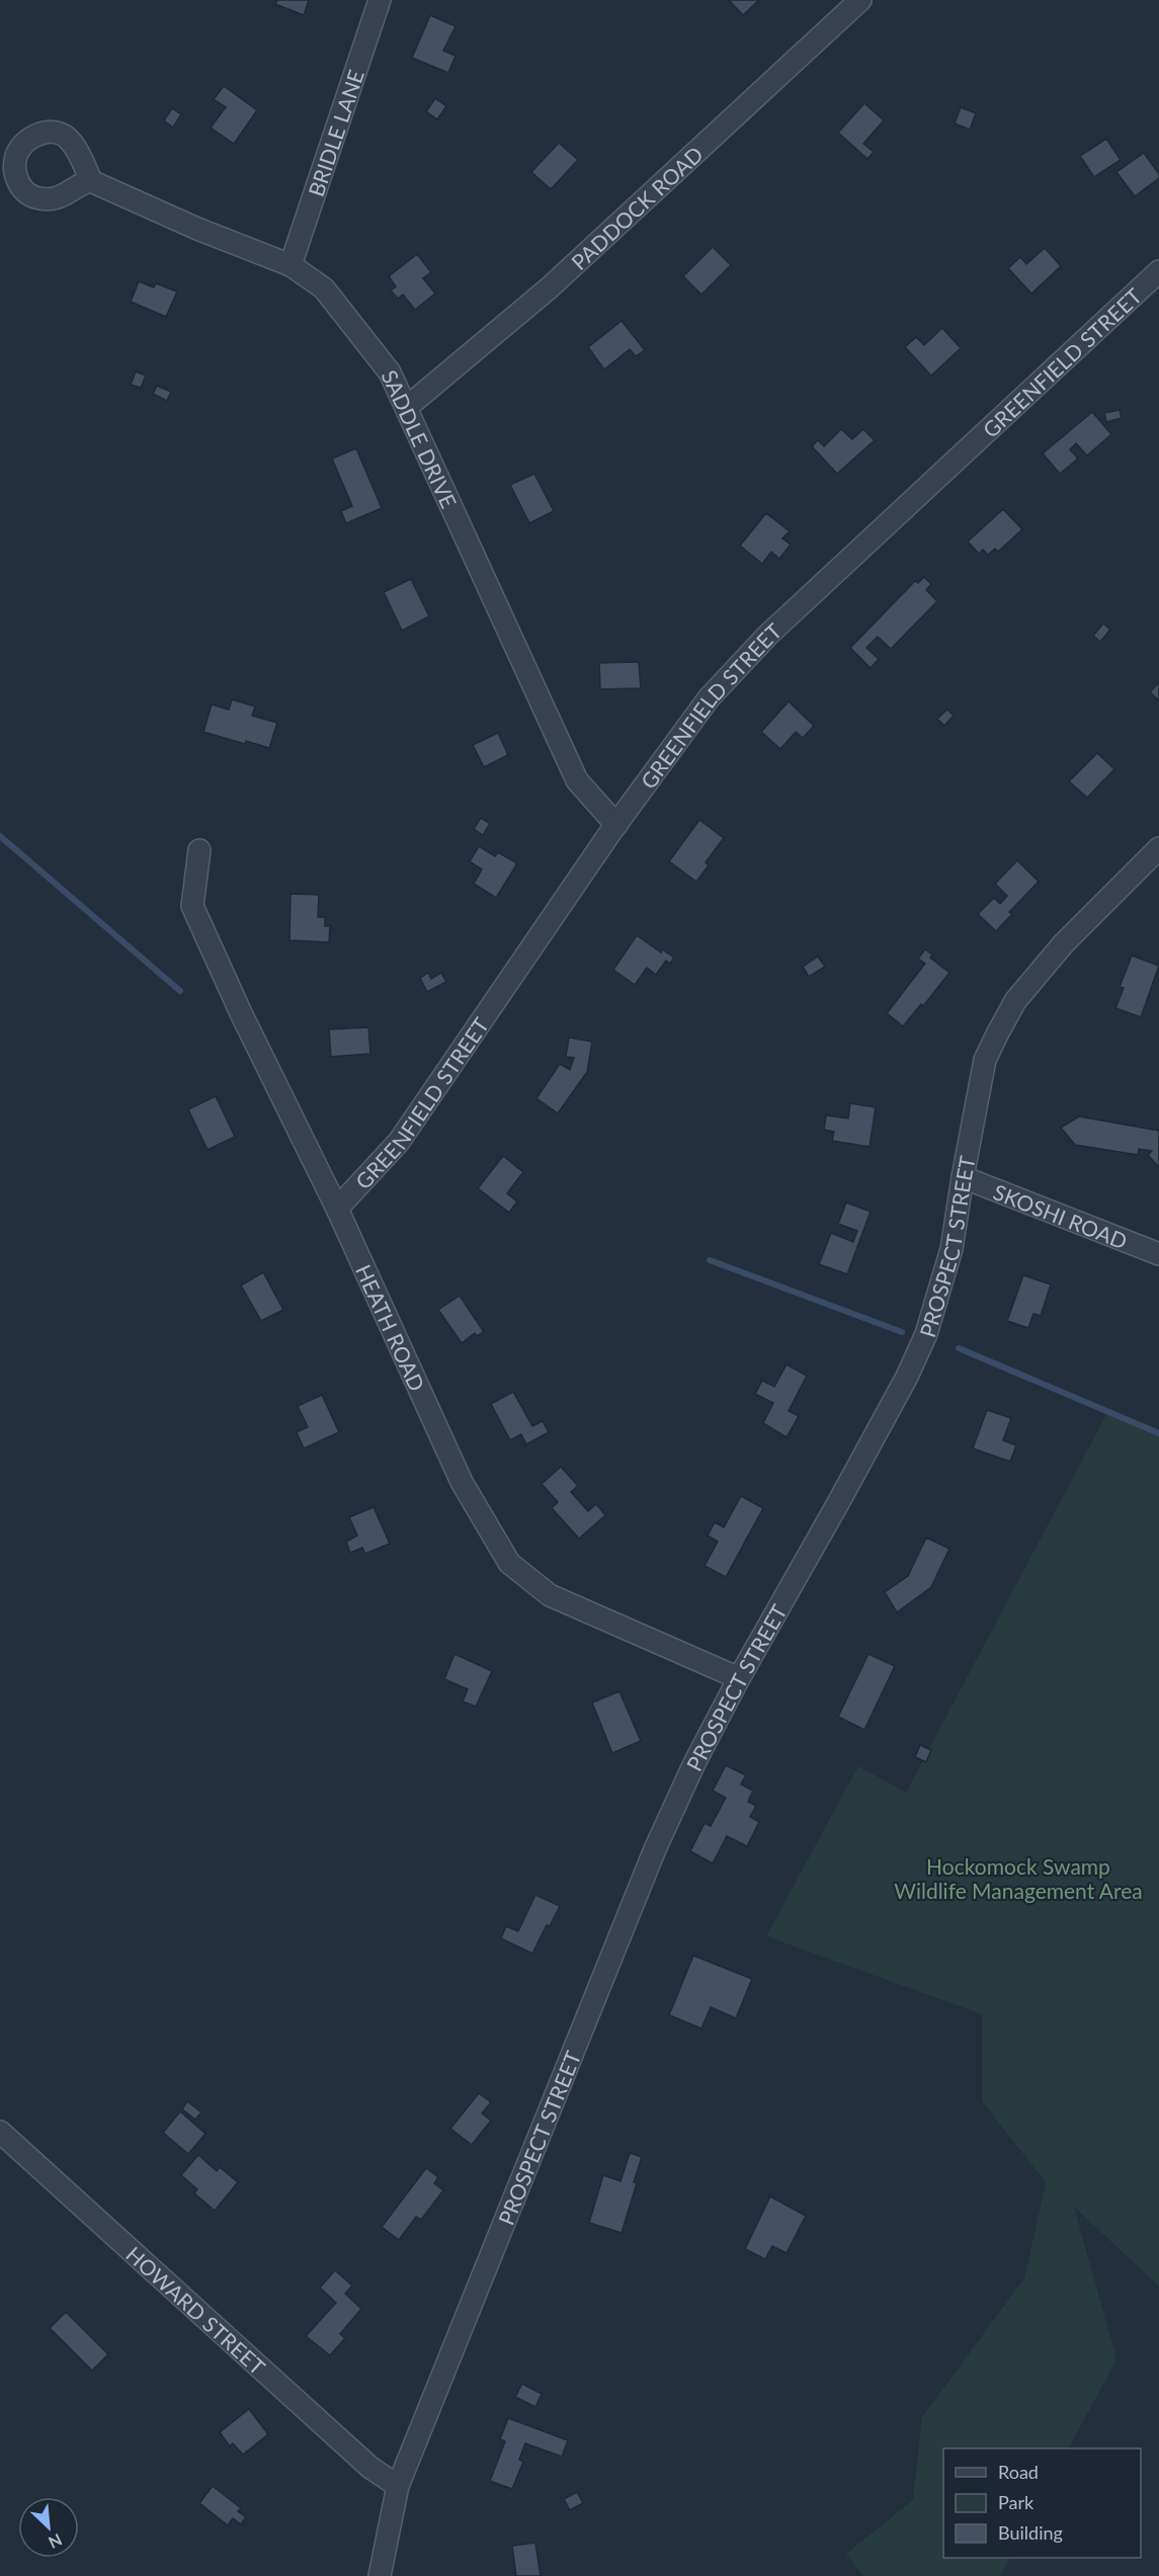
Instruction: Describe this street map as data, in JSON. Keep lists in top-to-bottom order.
{
  "streets": {
    "street": [
      "BRIDLE LANE",
      "PADDOCK ROAD",
      "GREENFIELD STREET",
      "SADDLE DRIVE",
      "SKOSHI ROAD",
      "PROSPECT STREET",
      "HEATH ROAD",
      "HOWARD STREET"
    ]
  },
  "crossings": [
    ["BRIDLE LANE", "SADDLE DRIVE"],
    ["PADDOCK ROAD", "SADDLE DRIVE"],
    ["GREENFIELD STREET", "SADDLE DRIVE"],
    ["GREENFIELD STREET", "HEATH ROAD"],
    ["SKOSHI ROAD", "PROSPECT STREET"],
    ["PROSPECT STREET", "HEATH ROAD"],
    ["PROSPECT STREET", "HOWARD STREET"]
  ],
  "parks": ["Hockomock Swamp Wildlife Management Area"],
  "legend": ["Road", "Park", "Building"],
  "north": "bottom right"
}
